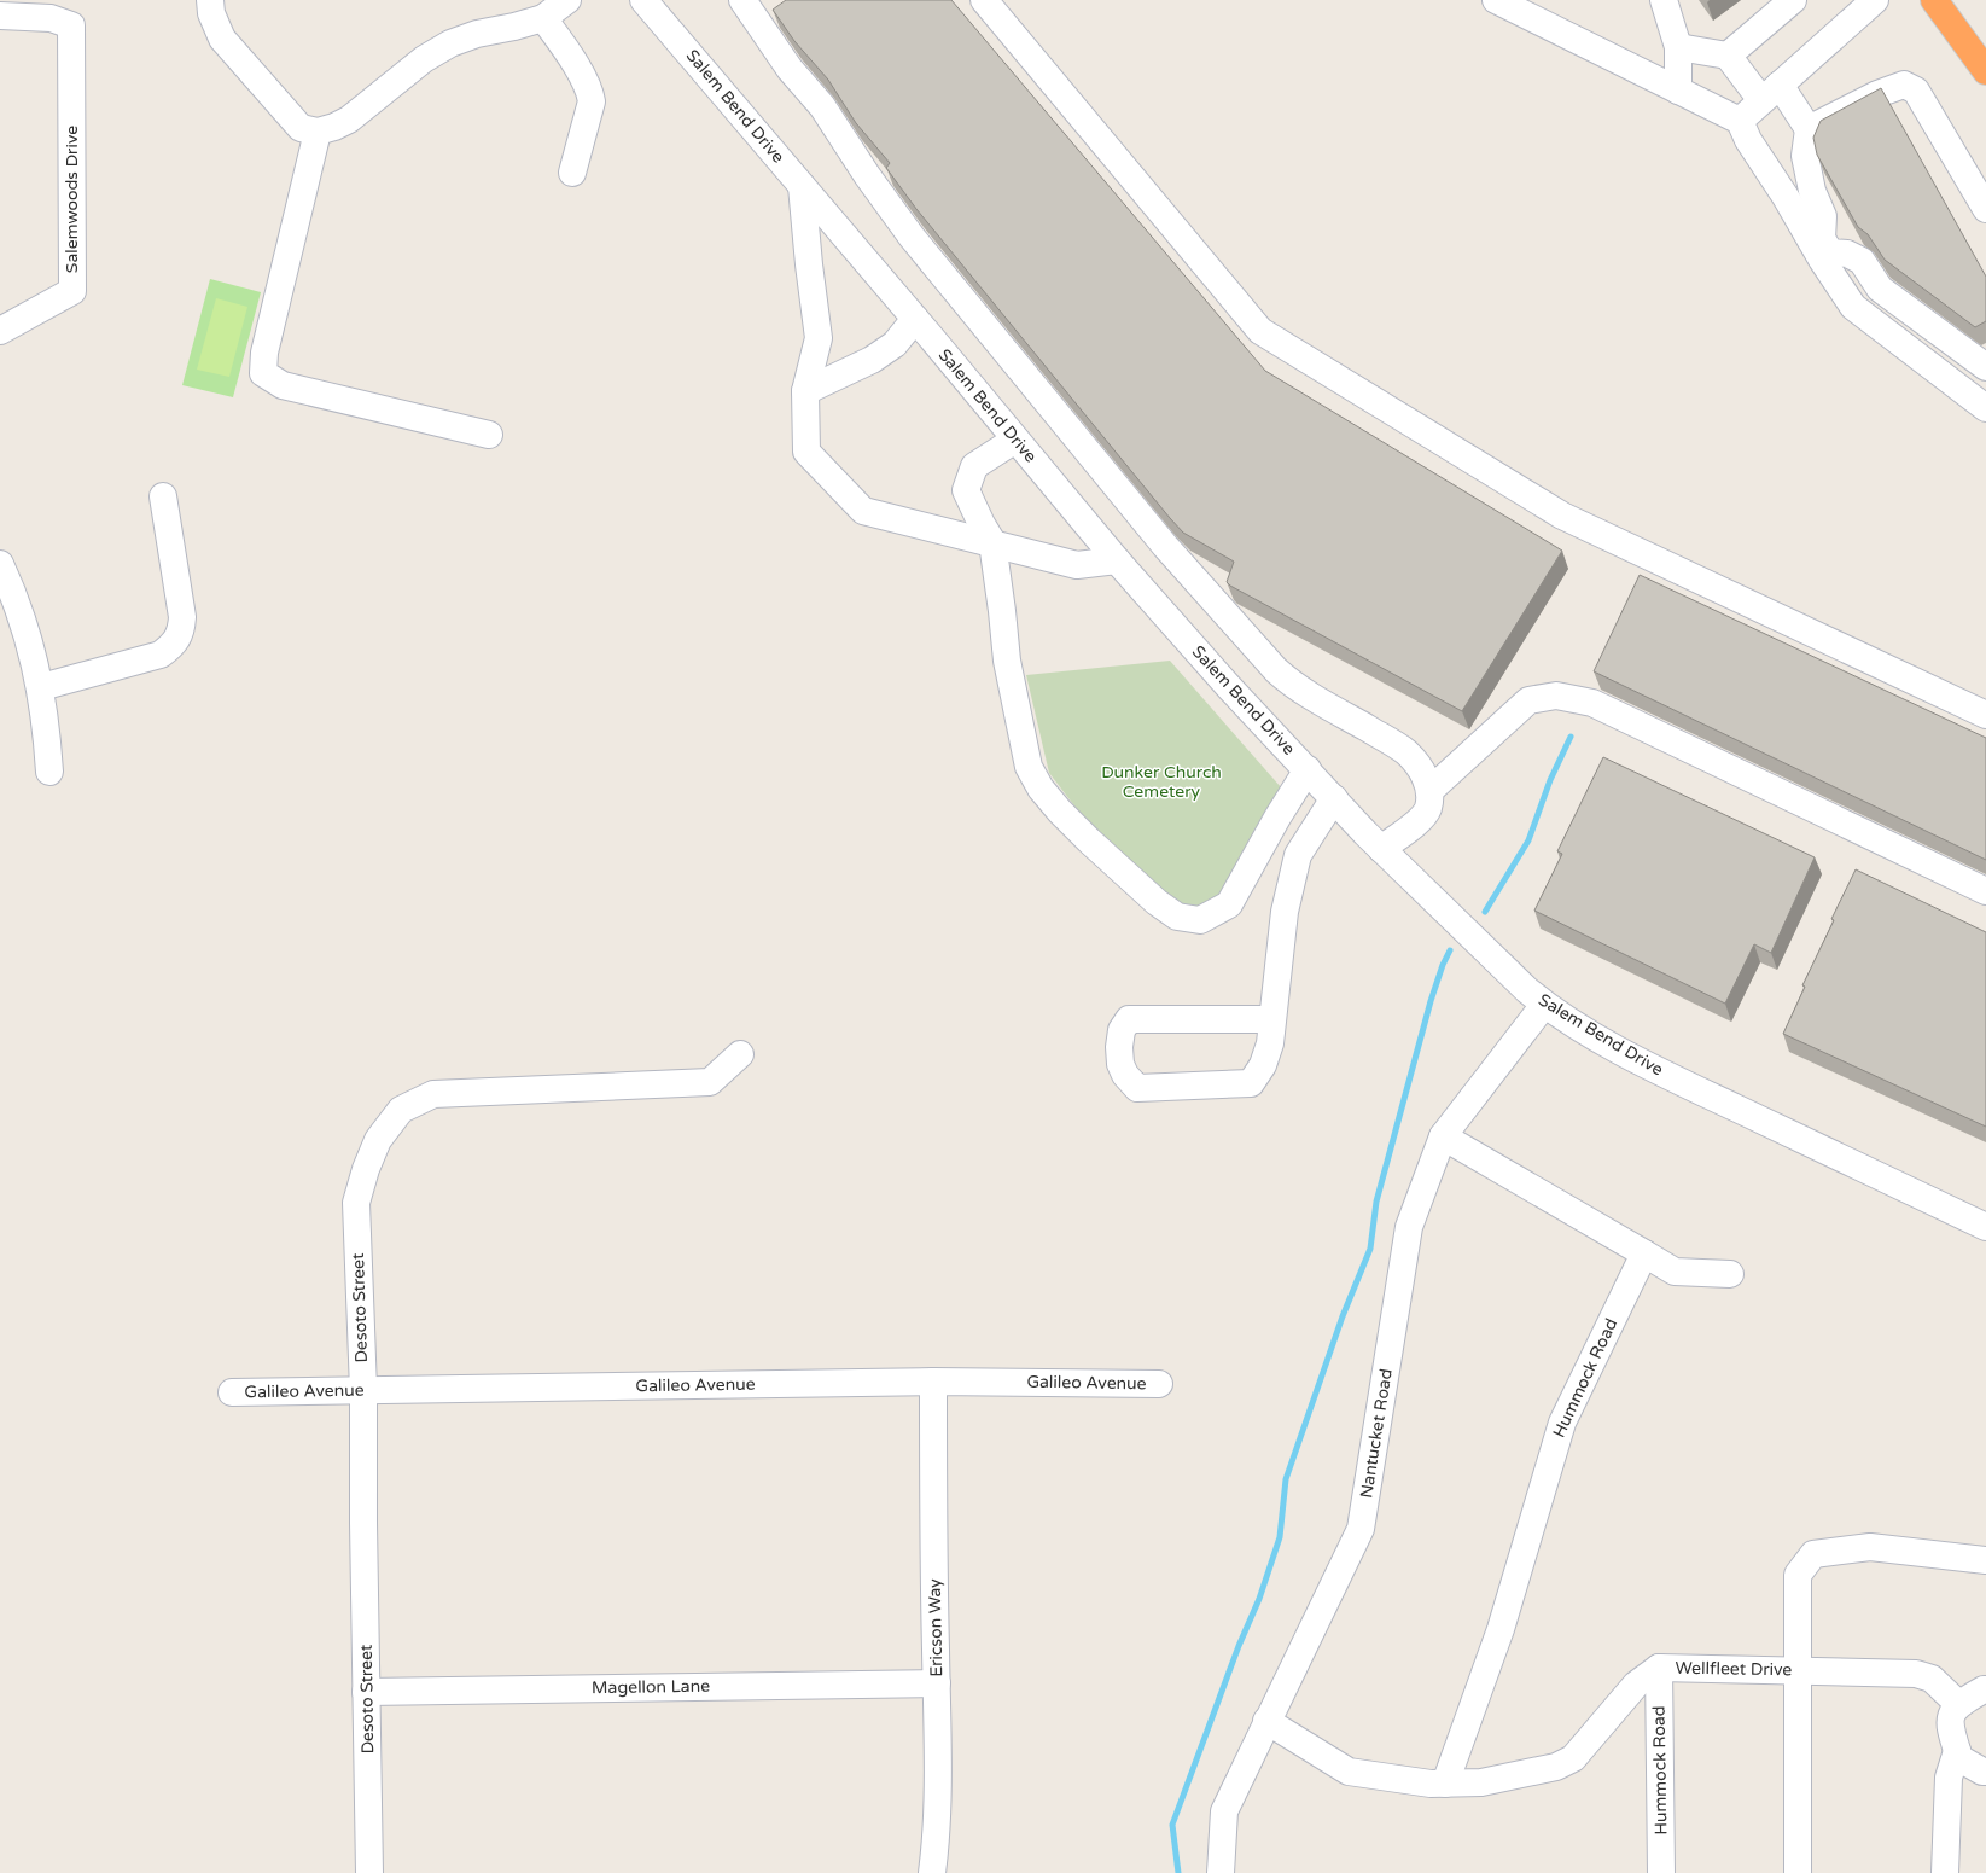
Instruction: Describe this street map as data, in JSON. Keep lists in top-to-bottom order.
{
  "streets": {
    "street": [
      "Salem Bend Drive",
      "Salemwoods Drive",
      "Desoto Street",
      "Hummock Road",
      "Galileo Avenue",
      "Nantucket Road",
      "Ericson Way",
      "Wellfleet Drive",
      "Magellon Lane"
    ]
  },
  "crossings": [
    ["Salem Bend Drive", "Nantucket Road"],
    ["Desoto Street", "Galileo Avenue"],
    ["Desoto Street", "Magellon Lane"],
    ["Hummock Road", "Wellfleet Drive"],
    ["Galileo Avenue", "Ericson Way"],
    ["Nantucket Road", "Wellfleet Drive"],
    ["Ericson Way", "Magellon Lane"]
  ],
  "parks": ["Dunker Church Cemetery"]
}
